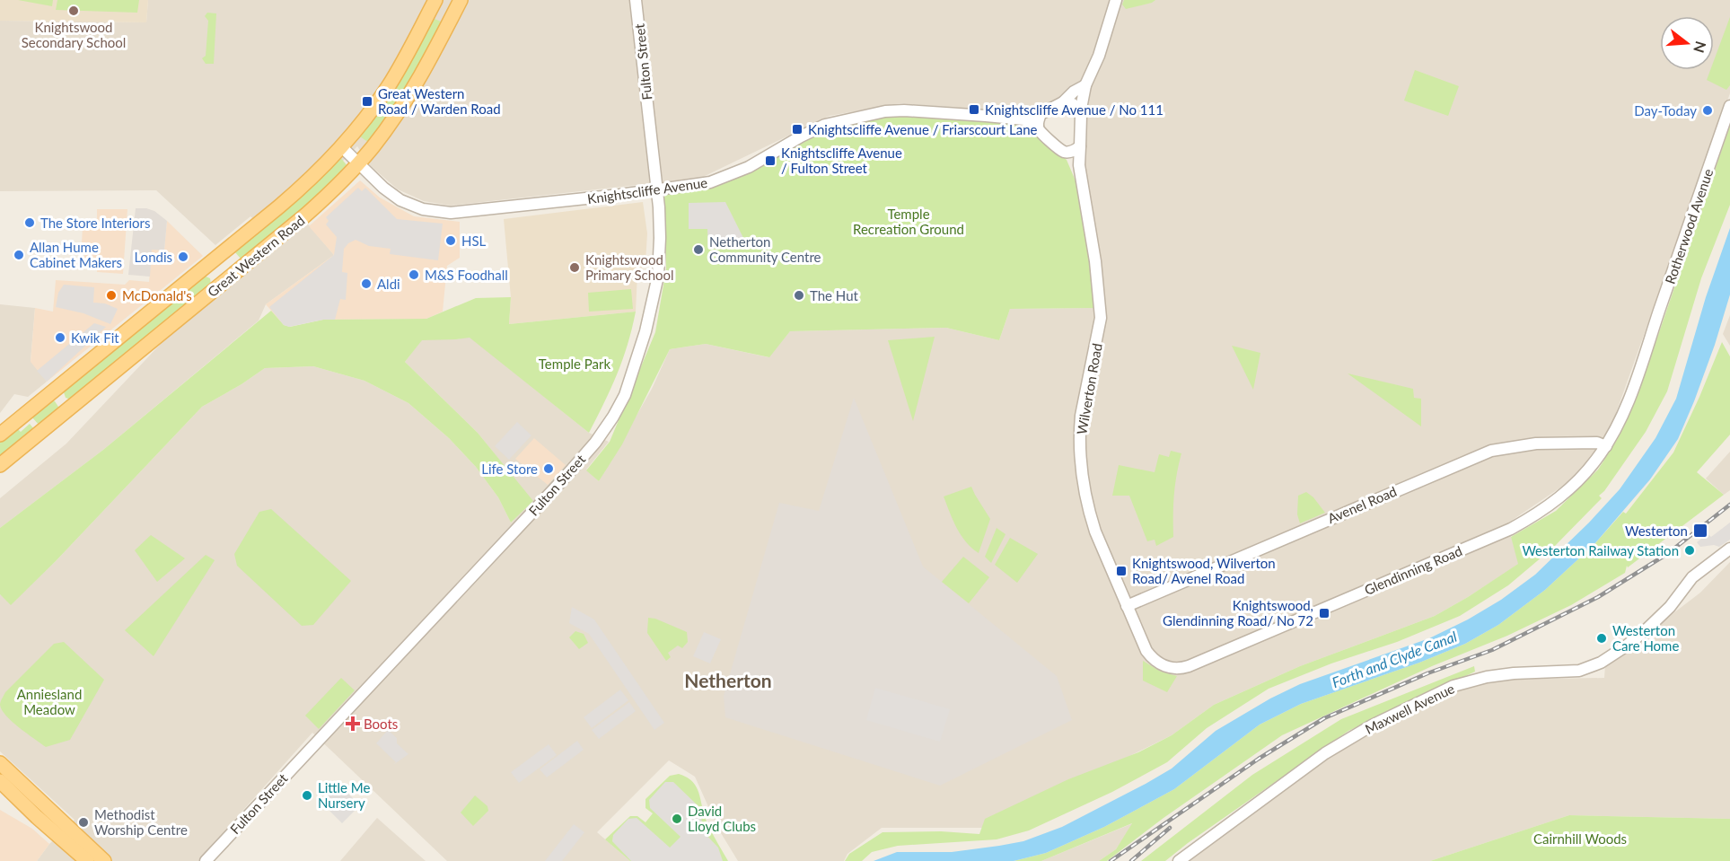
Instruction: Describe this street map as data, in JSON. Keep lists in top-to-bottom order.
{
  "streets": {
    "main road": ["Great Western Road"],
    "street": [
      "Fulton Street",
      "Knightscliffe Avenue",
      "Rotherwood Avenue",
      "Wilverton Road",
      "Avenel Road",
      "Glendinning Road",
      "Maxwell Avenue"
    ]
  },
  "crossings": [
    ["Fulton Street", "Knightscliffe Avenue"],
    ["Knightscliffe Avenue", "Great Western Road"],
    ["Knightscliffe Avenue", "Wilverton Road"],
    ["Rotherwood Avenue", "Glendinning Road"],
    ["Wilverton Road", "Avenel Road"],
    ["Wilverton Road", "Glendinning Road"],
    ["Avenel Road", "Glendinning Road"]
  ],
  "districts": ["Netherton"],
  "water": ["Forth and Clyde Canal"],
  "parks": [
    "Temple Recreation Ground",
    "Temple Park",
    "Anniesland Meadow",
    "Cairnhill Woods"
  ],
  "places": {
    "other": [
      "Knightswood Secondary School",
      "Day-Today",
      "The Store Interiors",
      "HSL",
      "Netherton Community Centre",
      "Allan Hume Cabinet Makers",
      "Londis",
      "Knightswood Primary School",
      "M&S Foodhall",
      "Aldi",
      "McDonald's",
      "The Hut",
      "Kwik Fit",
      "Life Store",
      "Westerton Railway Station",
      "Westerton Care Home",
      "Little Me Nursery",
      "David Lloyd Clubs",
      "Methodist Worship Centre"
    ],
    "transit": [
      "Great Western Road / Warden Road",
      "Knightscliffe Avenue / No 111",
      "Knightscliffe Avenue / Friarscourt Lane",
      "Knightscliffe Avenue / Fulton Street",
      "Westerton",
      "Knightswood, Wilverton Road/ Avenel Road",
      "Knightswood, Glendinning Road/ No 72"
    ],
    "health": ["Boots"]
  },
  "north": "right"
}
